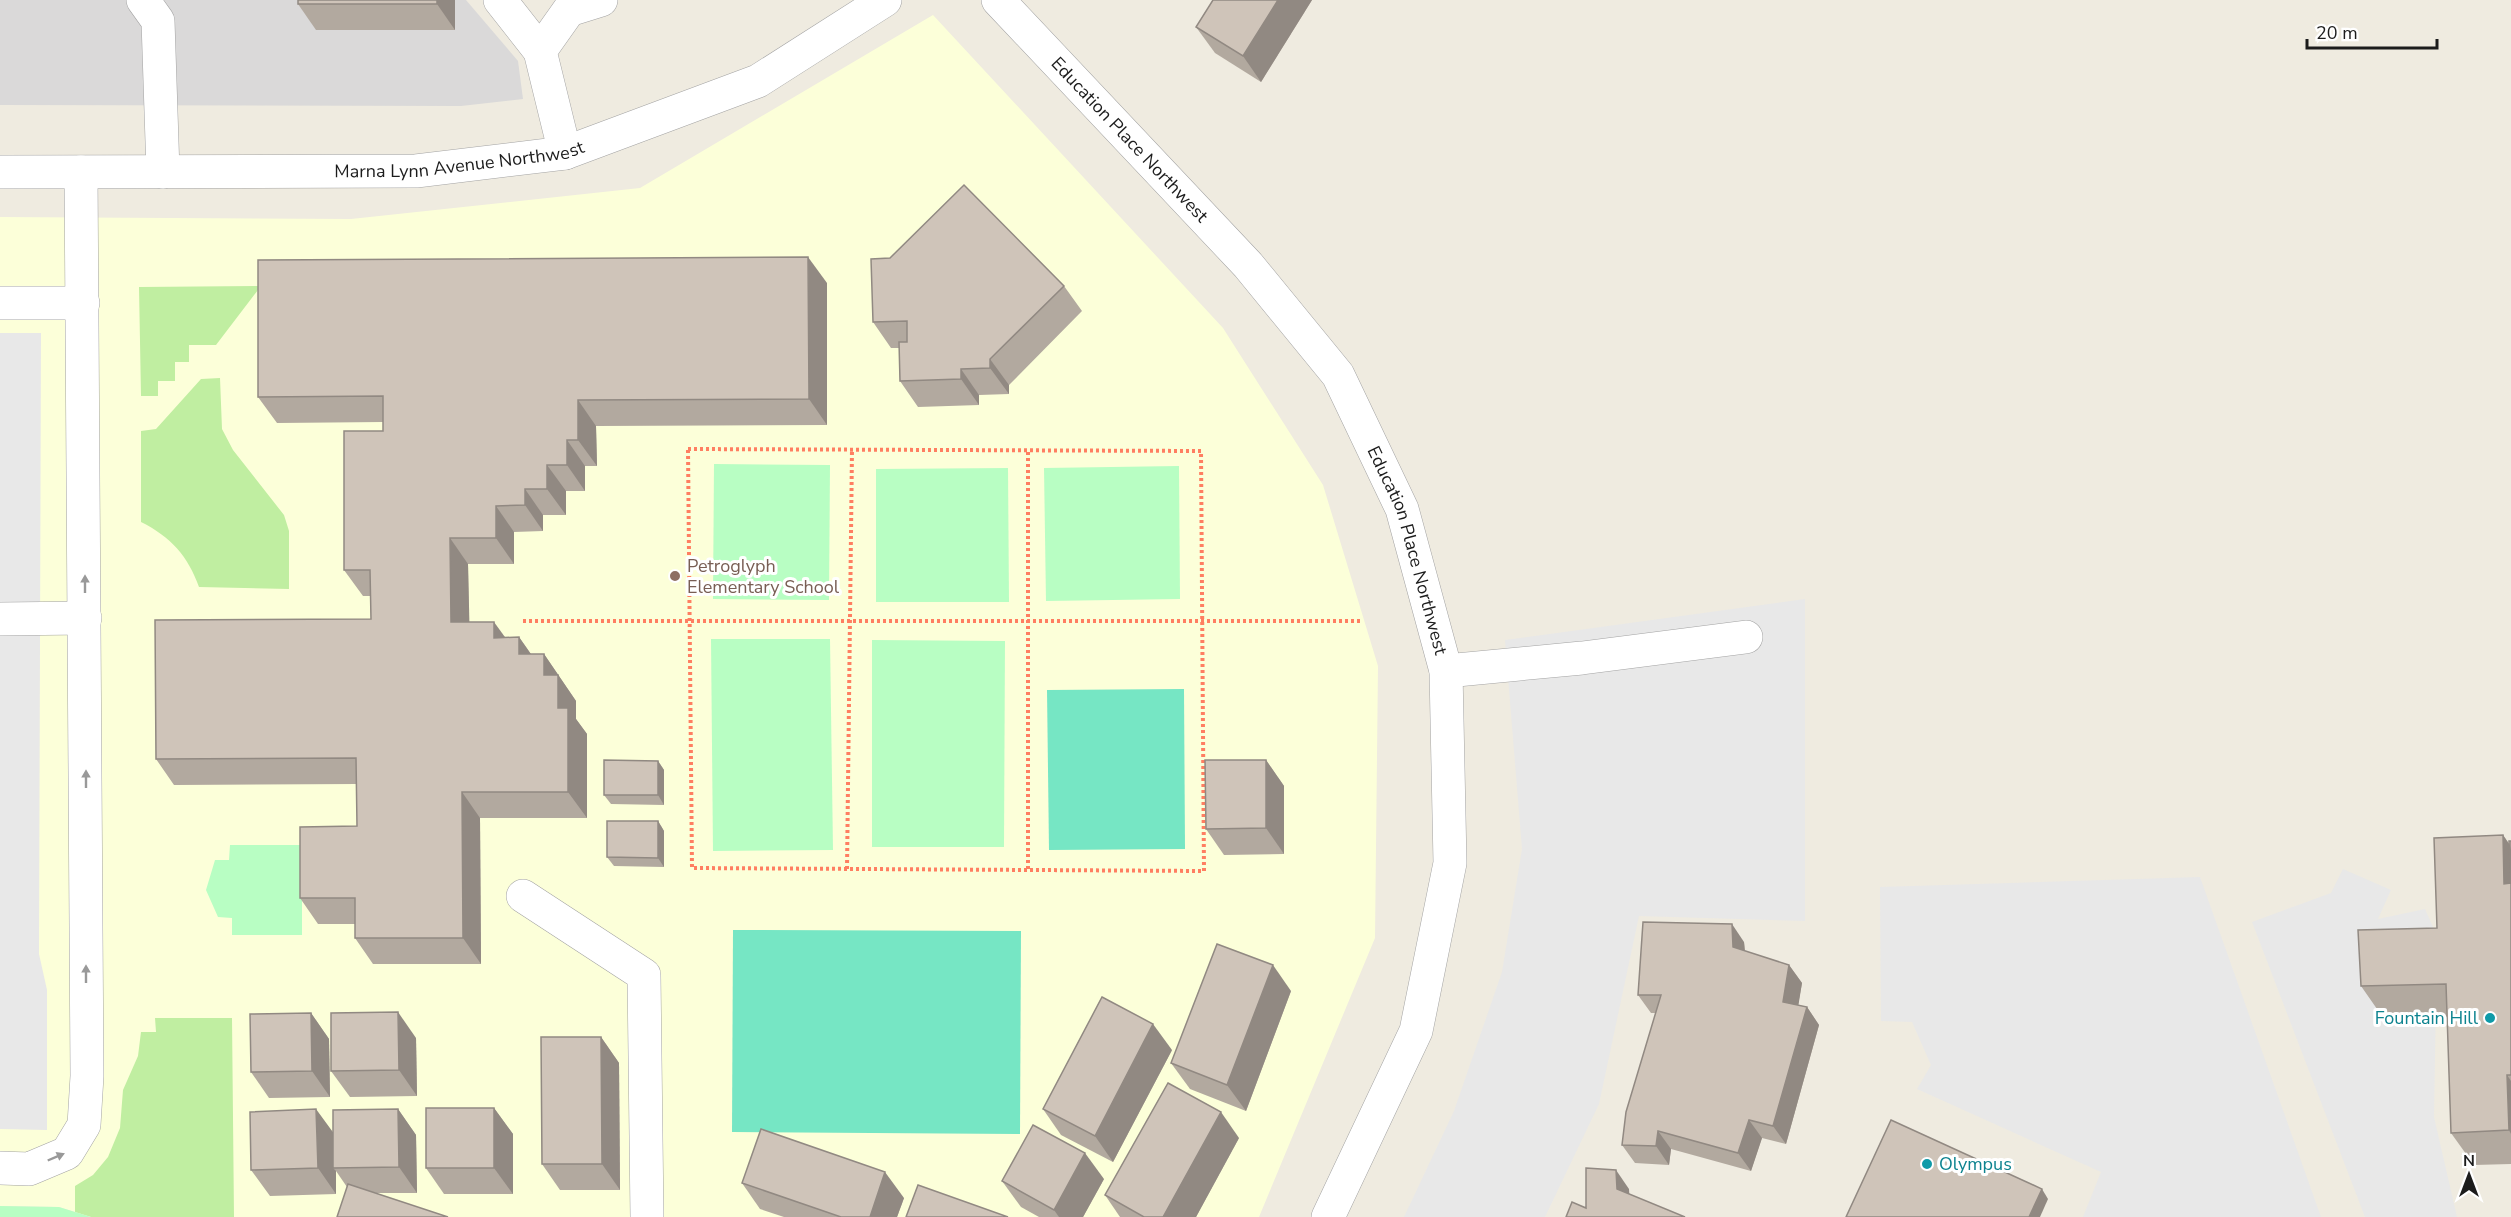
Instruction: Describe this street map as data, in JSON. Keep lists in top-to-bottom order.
{
  "streets": {
    "street": ["Education Place Northwest", "Marna Lynn Avenue Northwest"]
  },
  "places": ["Petroglyph Elementary School", "Fountain Hill", "Olympus"],
  "scale_bar": "20 m",
  "north": "top"
}
